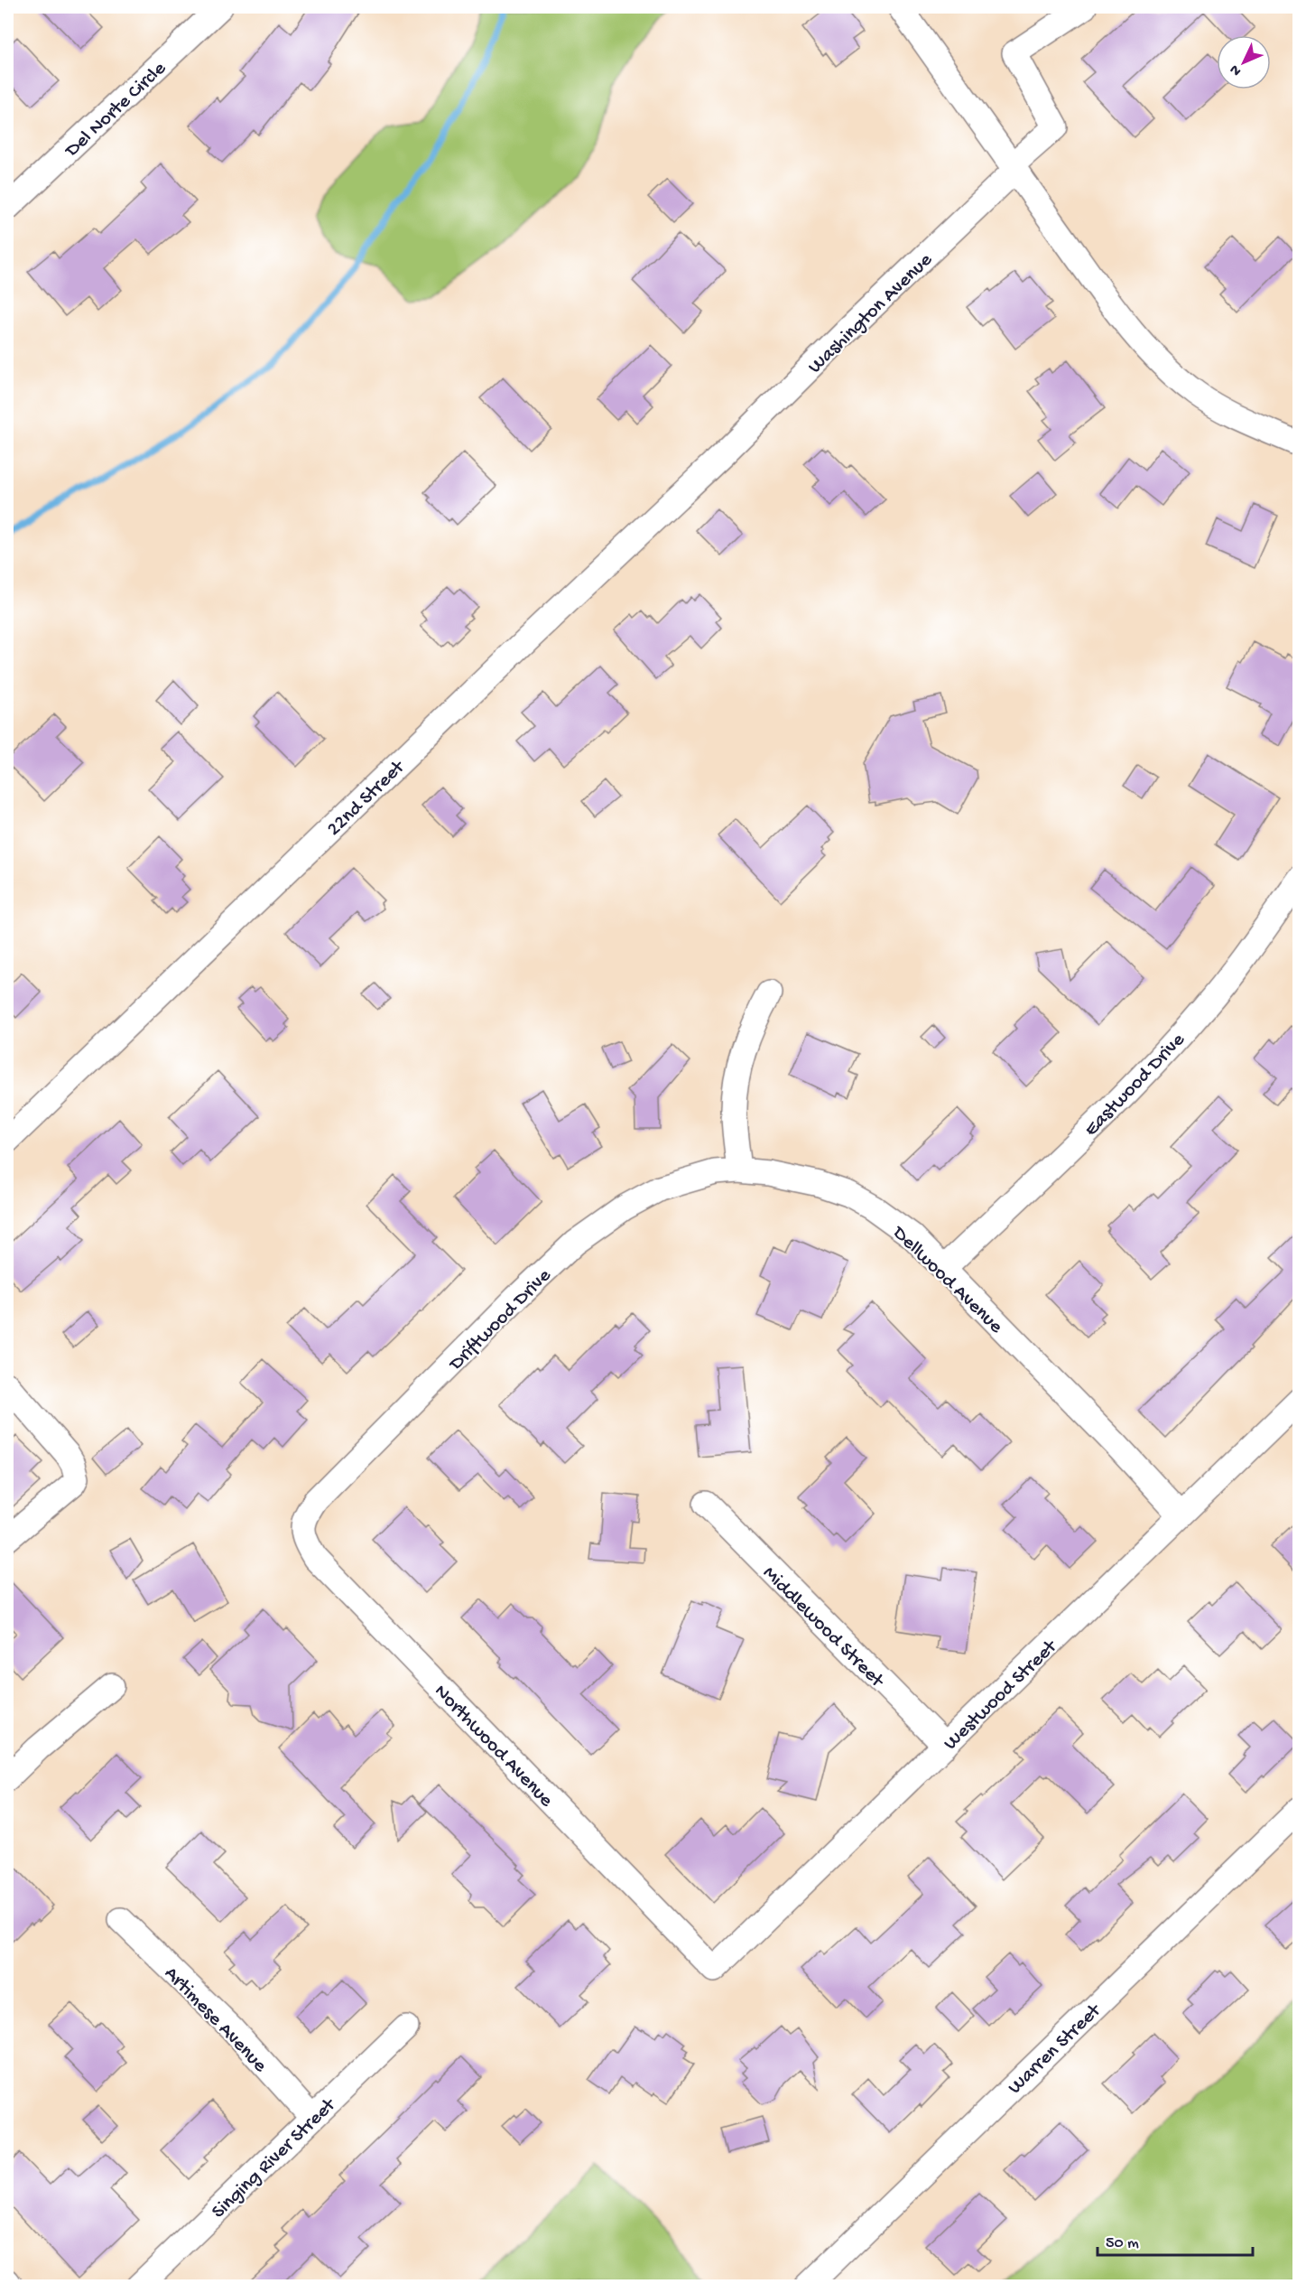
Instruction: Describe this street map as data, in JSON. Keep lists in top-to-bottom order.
{
  "streets": {
    "street": [
      "Del Norte Circle",
      "Washington Avenue",
      "22nd Street",
      "Eastwood Drive",
      "Dellwood Avenue",
      "Driftwood Drive",
      "Middlewood Street",
      "Westwood Street",
      "Northwood Avenue",
      "Artimese Avenue",
      "Warren Street",
      "Singing River Street"
    ]
  },
  "crossings": [
    ["Washington Avenue", "22nd Street"],
    ["Eastwood Drive", "Dellwood Avenue"],
    ["Dellwood Avenue", "Driftwood Drive"],
    ["Dellwood Avenue", "Westwood Street"],
    ["Driftwood Drive", "Northwood Avenue"],
    ["Middlewood Street", "Westwood Street"],
    ["Westwood Street", "Northwood Avenue"],
    ["Artimese Avenue", "Singing River Street"]
  ],
  "scale_bar": "50 m",
  "north": "bottom left"
}
